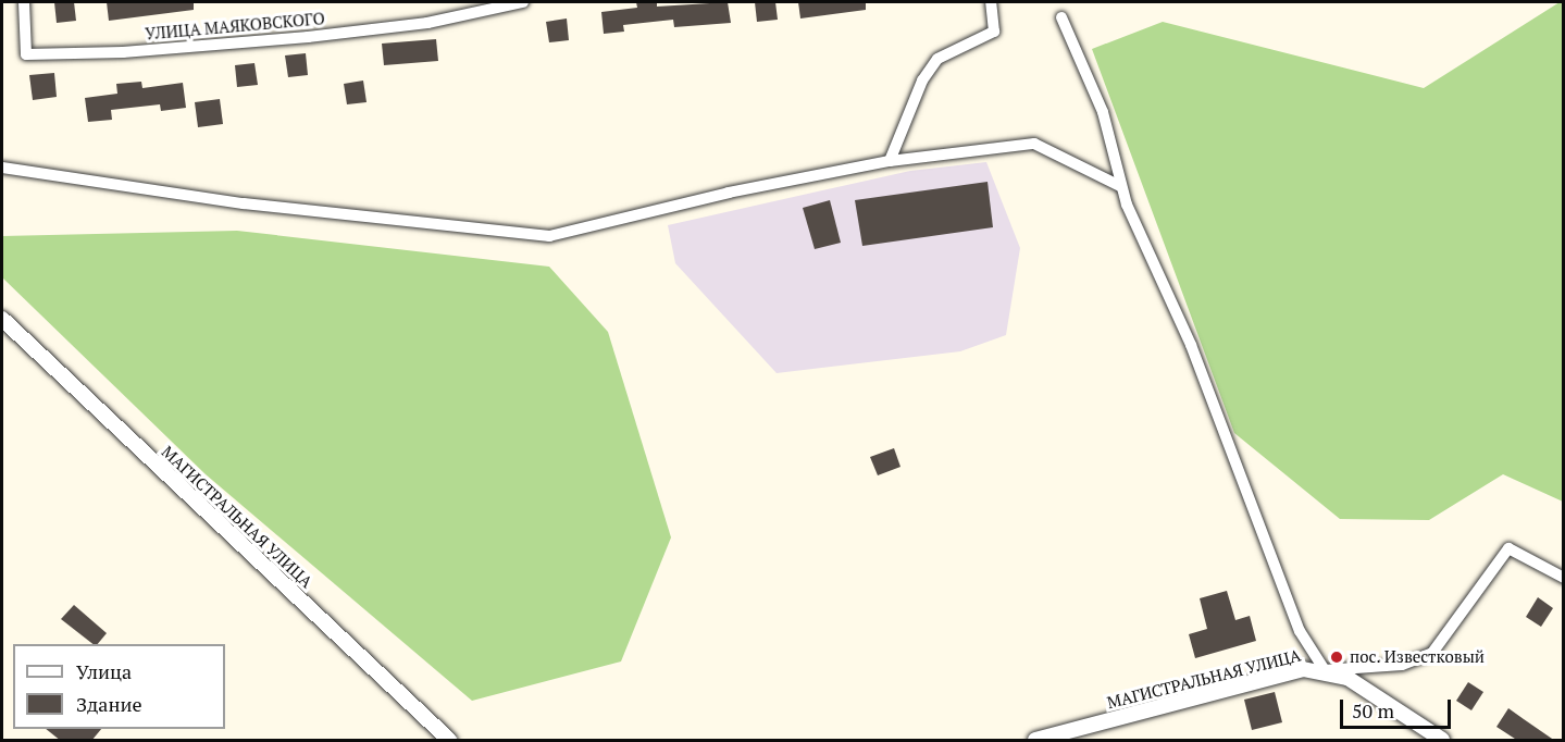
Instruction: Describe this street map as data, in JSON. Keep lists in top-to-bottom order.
{
  "streets": {
    "street": ["УЛИЦА МАЯКОВСКОГО", "МАГИСТРАЛЬНАЯ УЛИЦА"]
  },
  "places": ["пос. Известковый"],
  "legend": ["Улица", "Здание"],
  "scale_bar": "50 m"
}
